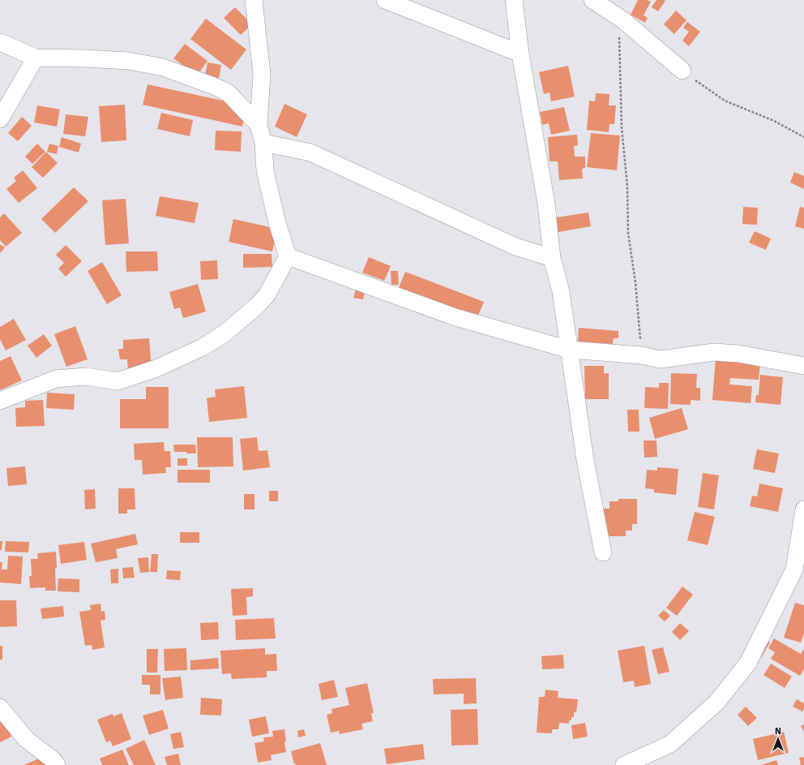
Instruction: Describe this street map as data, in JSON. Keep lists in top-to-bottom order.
{
  "north": "top"
}
